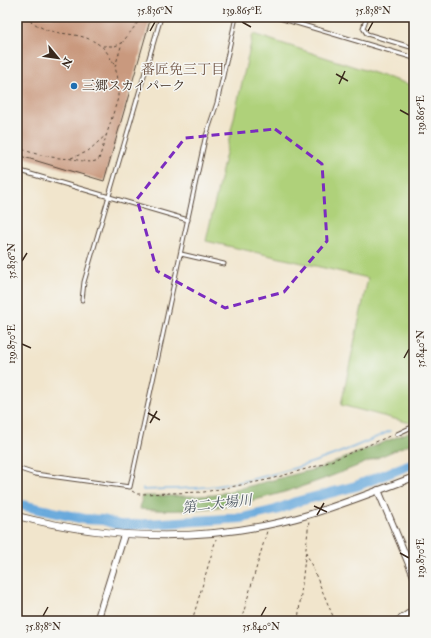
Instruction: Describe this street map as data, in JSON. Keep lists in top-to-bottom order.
{
  "districts": ["番匠免三丁目"],
  "water": ["第二大場川"],
  "places": ["三郷スカイパーク"],
  "north": "bottom right",
  "coordinates": [
    "35.836°N",
    "139.865°E",
    "35.838°N",
    "139.870°E",
    "35.840°N"
  ]
}
